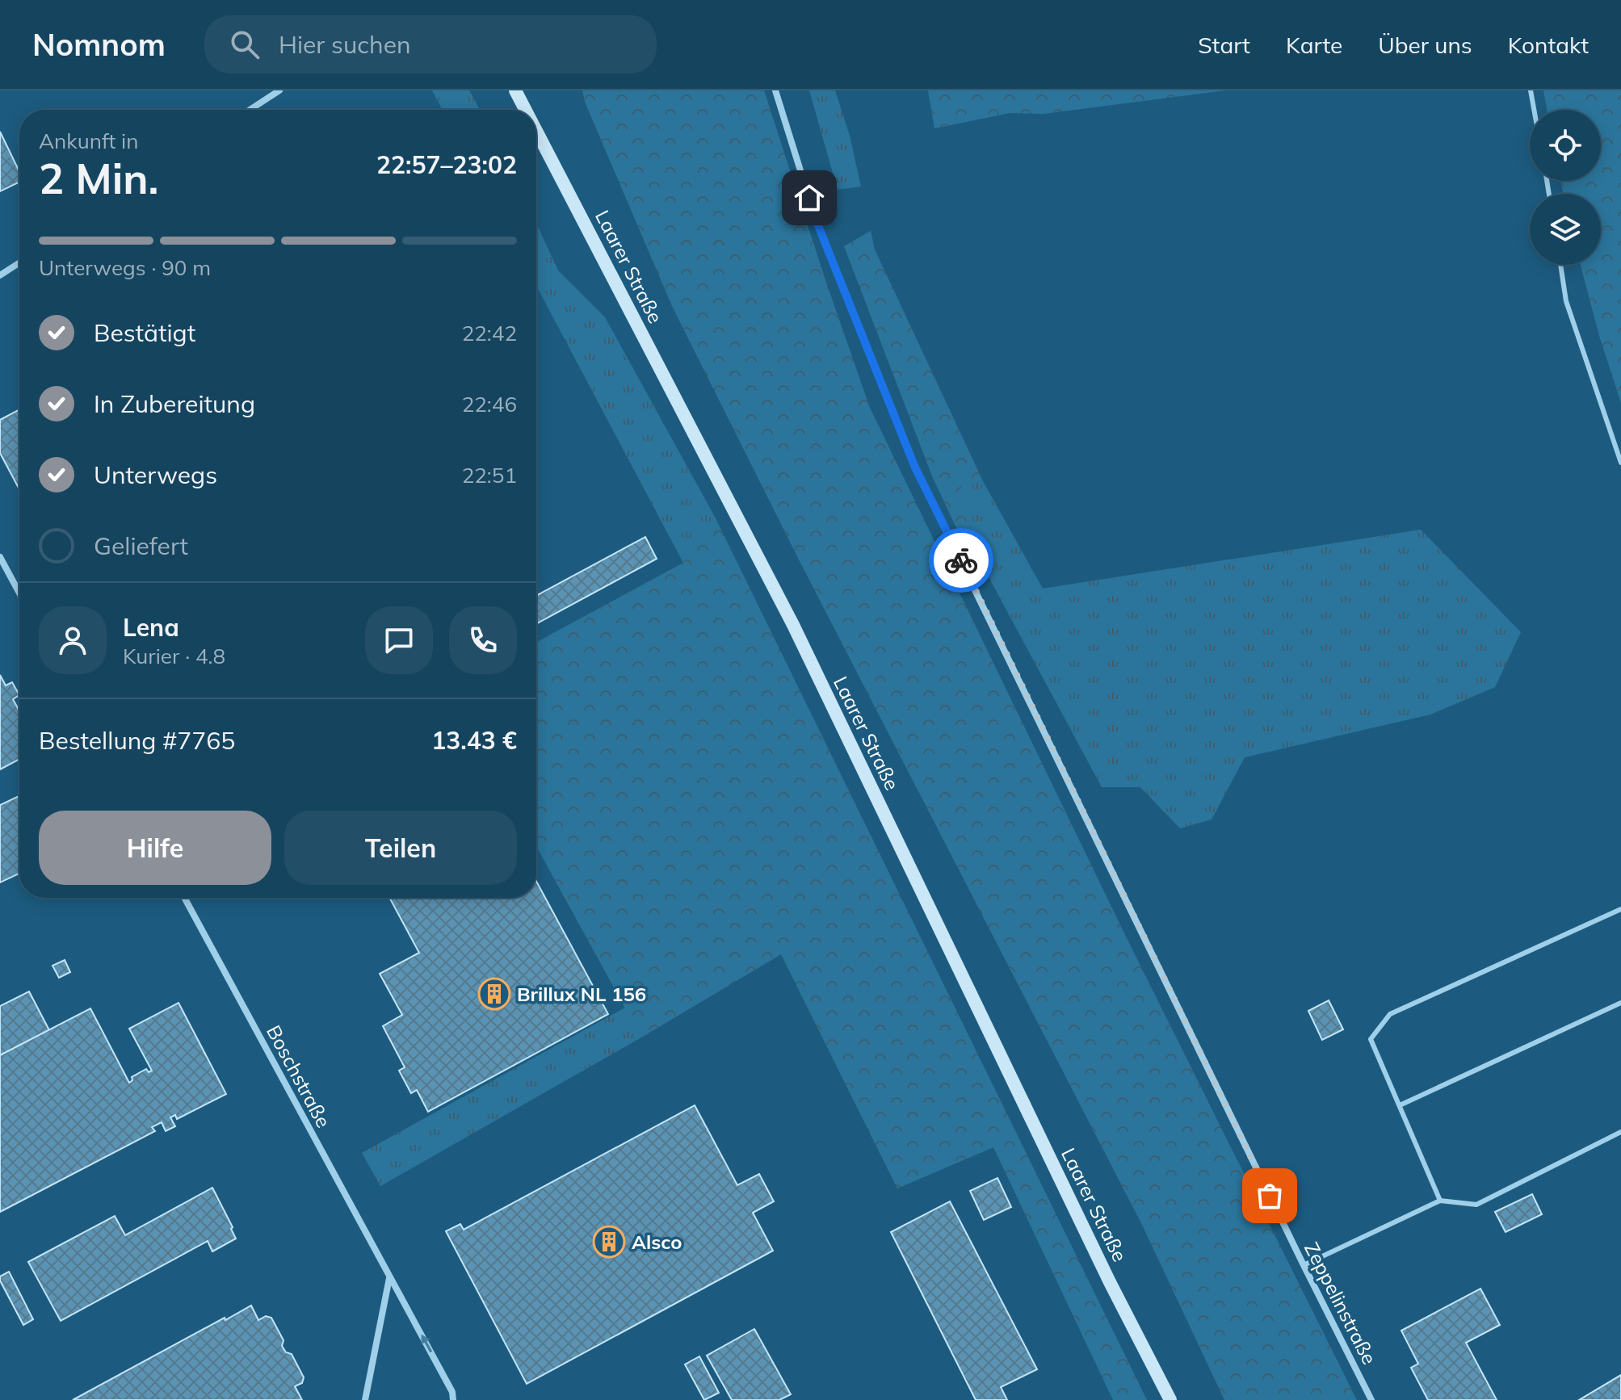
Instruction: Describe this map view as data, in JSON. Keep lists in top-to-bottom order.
{
  "streets": {
    "main road": ["Laarer Straße"],
    "street": ["Boschstraße", "Zeppelinstraße"]
  },
  "places": {
    "building": ["Brillux NL 156", "Alsco"]
  },
  "page": {
    "header": "Nomnom",
    "search": "Hier suchen",
    "nav": [
      "Start",
      "Karte",
      "Über uns",
      "Kontakt"
    ],
    "heading": ["2 Min.", "Ankunft in", "22:57–23:02"],
    "panel": [
      "Lena",
      "Kurier · 4.8",
      "Bestellung #7765",
      "13.43 €"
    ],
    "bar": "Unterwegs · 90 m",
    "list": [
      ["Bestätigt", "22:42"],
      ["In Zubereitung", "22:46"],
      ["Unterwegs", "22:51"],
      "Geliefert"
    ],
    "buttons": ["Hilfe", "Teilen"]
  }
}
